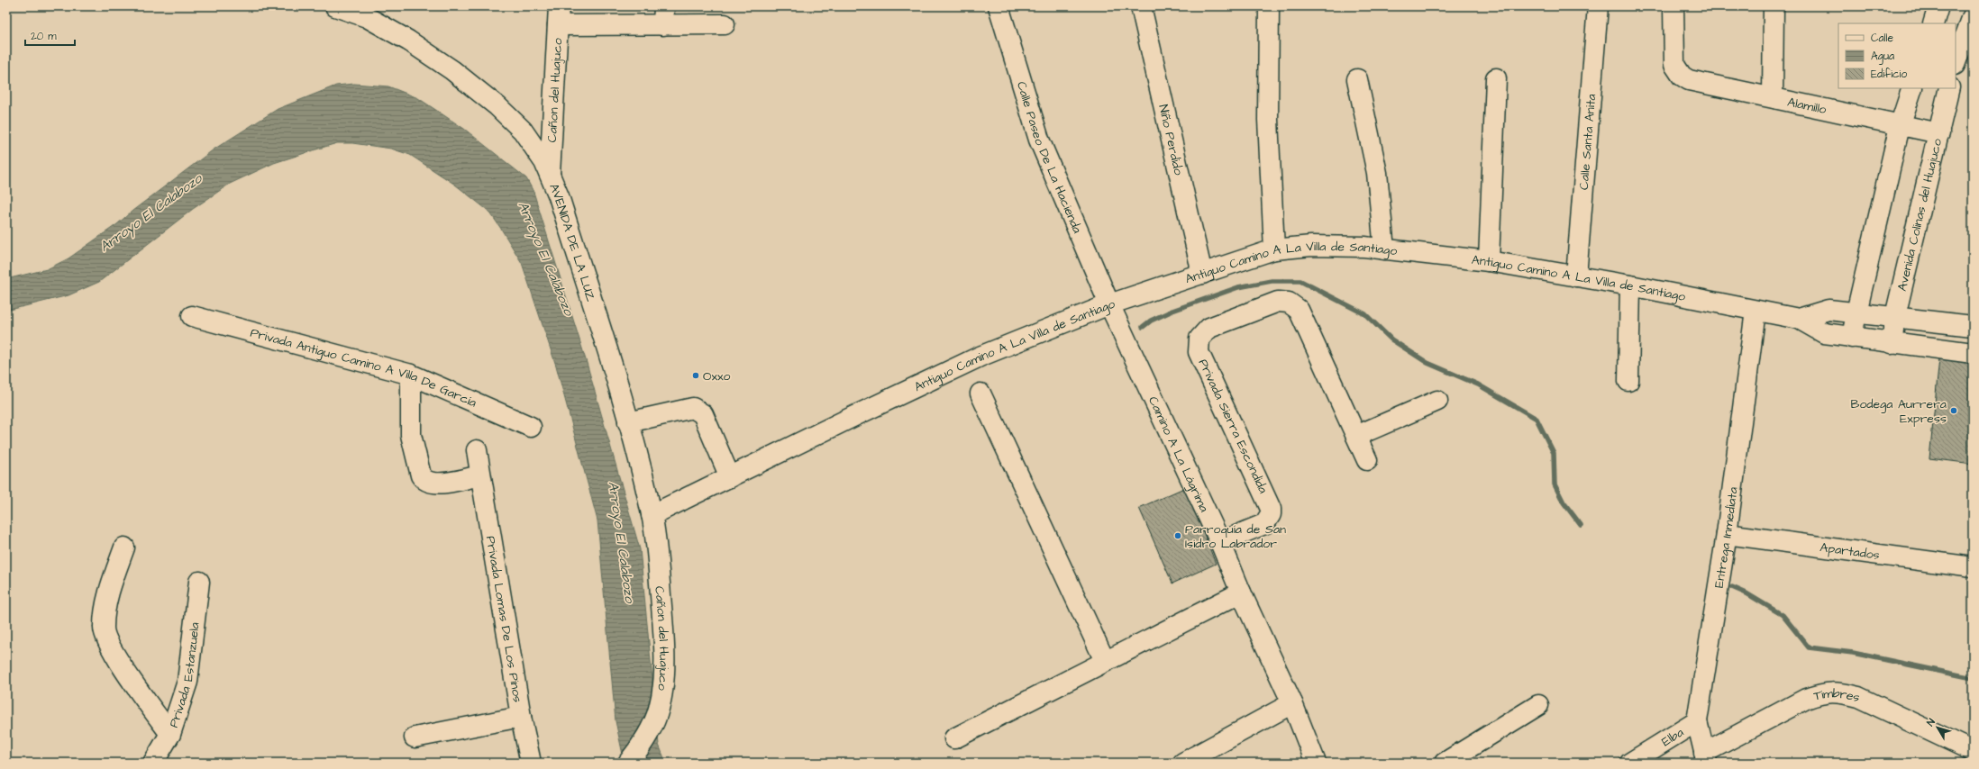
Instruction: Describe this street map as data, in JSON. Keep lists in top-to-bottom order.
{
  "streets": {
    "street": [
      "Cañon del Huajuco",
      "Alamillo",
      "Niño Perdido",
      "Calle Santa Anita",
      "Calle Paseo De La Hacienda",
      "Avenida Colinas del Huajuco",
      "AVENIDA DE LA LUZ",
      "Antiguo Camino A La Villa de Santiago",
      "Privada Antiguo Camino A Villa De García",
      "Privada Sierra Escondida",
      "Camino A La Lágrima",
      "Entrega Inmediata",
      "Apartados",
      "Privada Lomas De Los Pinos",
      "Privada Estanzuela",
      "Timbres",
      "Elba"
    ]
  },
  "crossings": [
    ["Cañon del Huajuco", "AVENIDA DE LA LUZ"],
    ["Alamillo", "Avenida Colinas del Huajuco"],
    ["Niño Perdido", "Antiguo Camino A La Villa de Santiago"],
    ["Calle Santa Anita", "Antiguo Camino A La Villa de Santiago"],
    ["Calle Paseo De La Hacienda", "Antiguo Camino A La Villa de Santiago"],
    ["Calle Paseo De La Hacienda", "Camino A La Lágrima"],
    ["Avenida Colinas del Huajuco", "Antiguo Camino A La Villa de Santiago"],
    ["AVENIDA DE LA LUZ", "Antiguo Camino A La Villa de Santiago"],
    ["Antiguo Camino A La Villa de Santiago", "Camino A La Lágrima"],
    ["Antiguo Camino A La Villa de Santiago", "Entrega Inmediata"],
    ["Privada Sierra Escondida", "Camino A La Lágrima"],
    ["Entrega Inmediata", "Apartados"],
    ["Entrega Inmediata", "Timbres"],
    ["Entrega Inmediata", "Elba"]
  ],
  "water": ["Arroyo El Calabozo"],
  "places": ["Oxxo", "Bodega Aurrera Express", "Parroquía de San Isidro Labrador"],
  "legend": ["Calle", "Agua", "Edificio"],
  "scale_bar": "20 m",
  "north": "top left"
}
